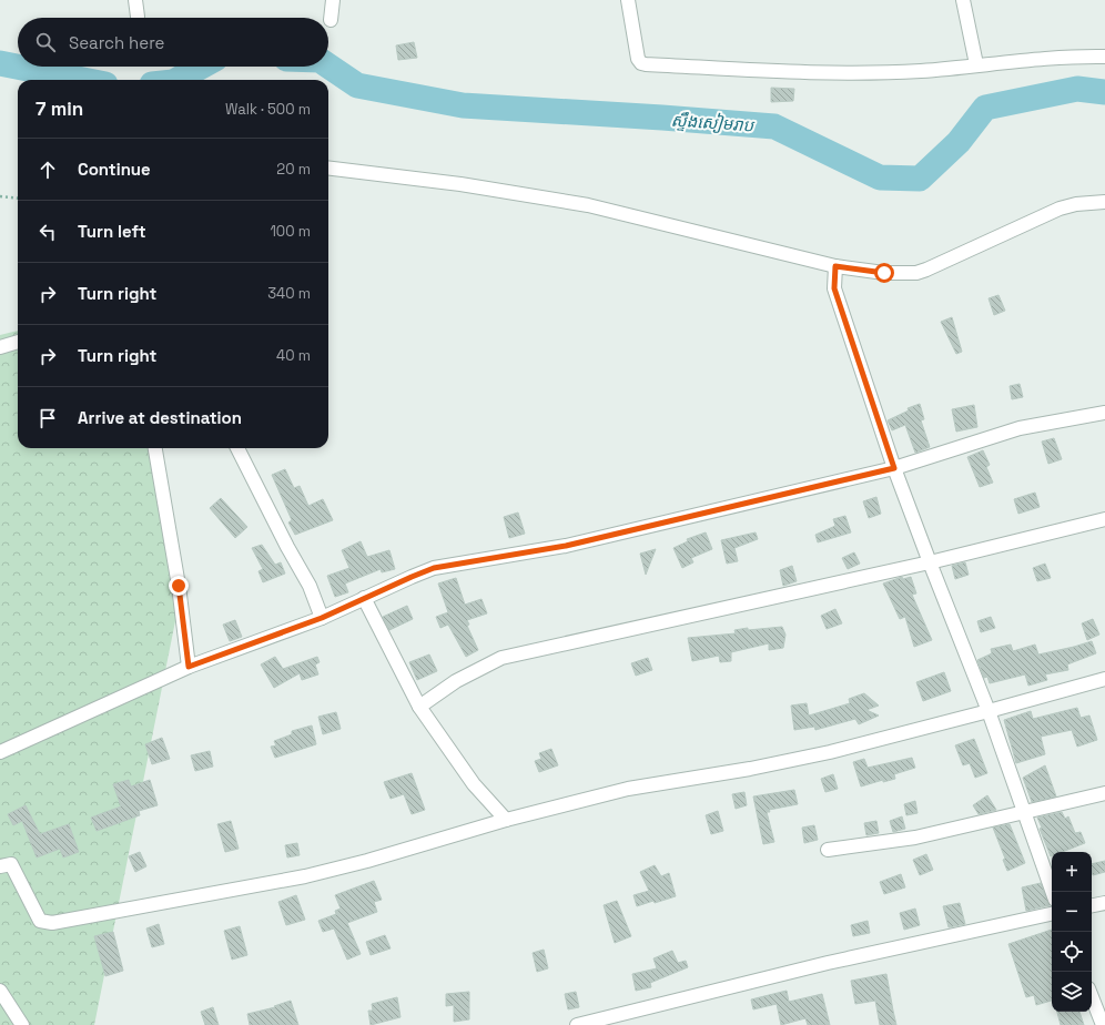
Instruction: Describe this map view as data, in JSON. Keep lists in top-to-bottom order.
{
  "water": ["ស្ទឹងសៀមរាប"],
  "page": {
    "search": "Search here",
    "heading": ["7 min", "Walk · 500 m"],
    "list": [
      ["Continue", "20 m"],
      ["Turn left", "100 m"],
      ["Turn right", "340 m"],
      ["Turn right", "40 m"],
      "Arrive at destination"
    ],
    "map_buttons": ["+", "−"]
  }
}
